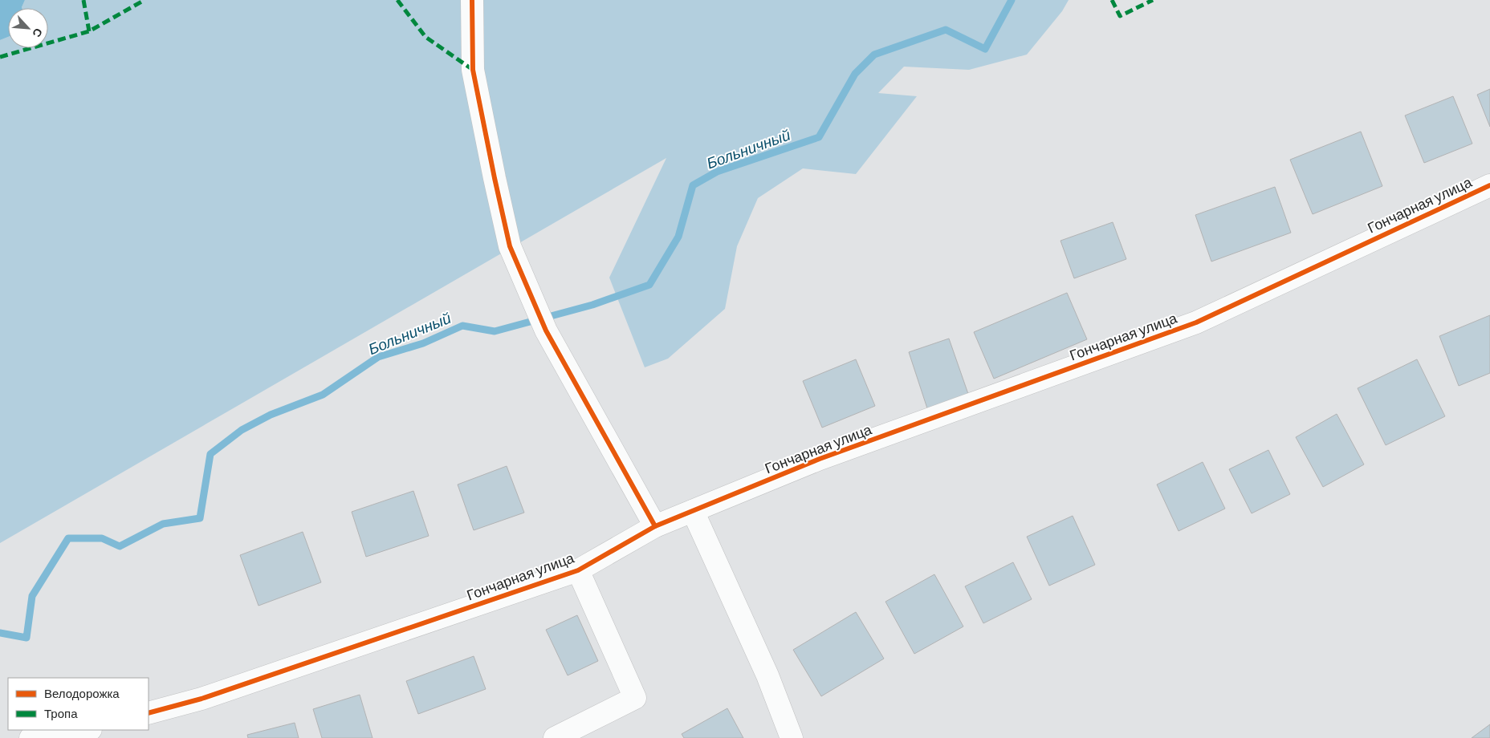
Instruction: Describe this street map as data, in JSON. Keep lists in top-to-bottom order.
{
  "streets": {
    "street": ["Гончарная улица"]
  },
  "water": ["Больничный"],
  "legend": ["Велодорожка", "Тропа"],
  "north": "bottom right"
}
